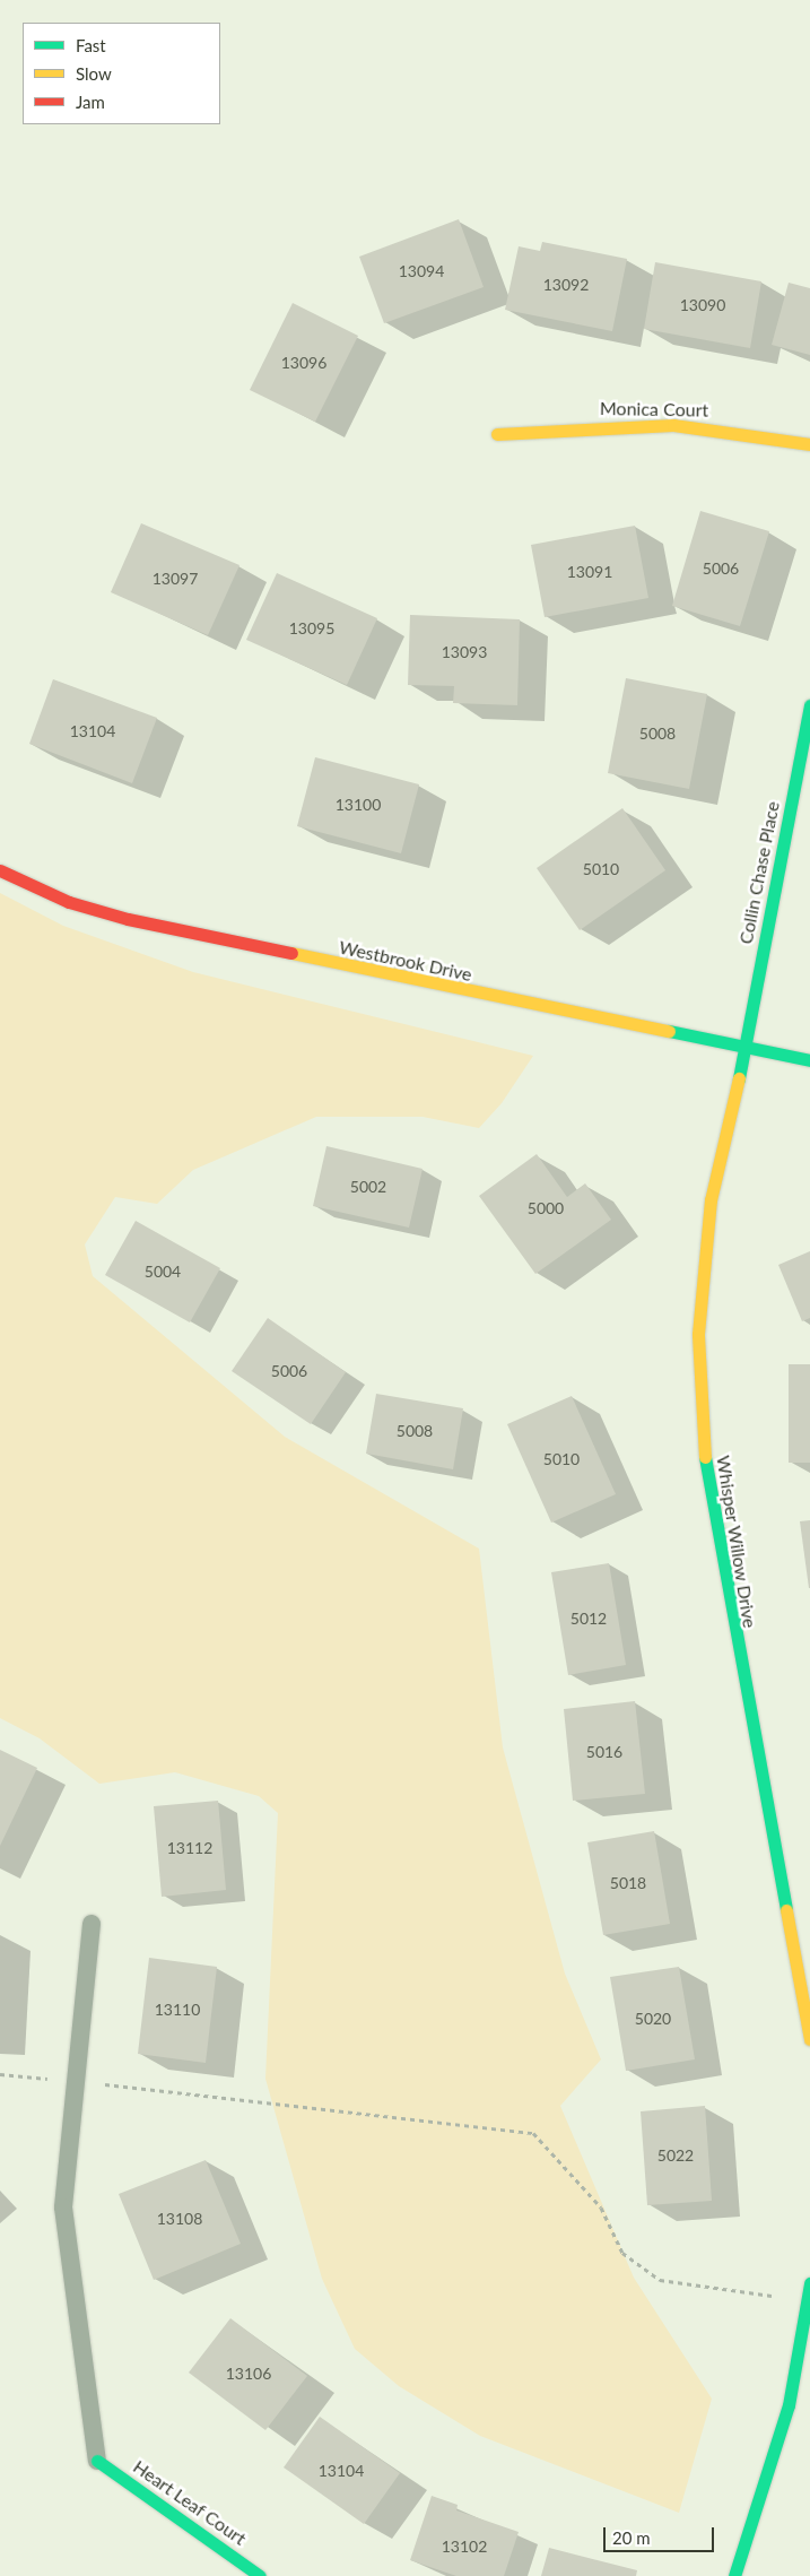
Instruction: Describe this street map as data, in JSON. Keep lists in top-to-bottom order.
{
  "streets": {
    "street": [
      "Monica Court",
      "Collin Chase Place",
      "Westbrook Drive",
      "Whisper Willow Drive",
      "Heart Leaf Court"
    ]
  },
  "crossings": [
    ["Collin Chase Place", "Westbrook Drive"],
    ["Collin Chase Place", "Whisper Willow Drive"],
    ["Westbrook Drive", "Whisper Willow Drive"]
  ],
  "house_numbers": [
    "13094",
    "13092",
    "13090",
    "13096",
    "5006",
    "13091",
    "13097",
    "13095",
    "13093",
    "13104",
    "5008",
    "13100",
    "5010",
    "5002",
    "5000",
    "5004",
    "5006",
    "5008",
    "5010",
    "5012",
    "5016",
    "13112",
    "5018",
    "13110",
    "5020",
    "5022",
    "13108",
    "13106",
    "13104",
    "13102"
  ],
  "legend": ["Fast", "Slow", "Jam"],
  "scale_bar": "20 m"
}
